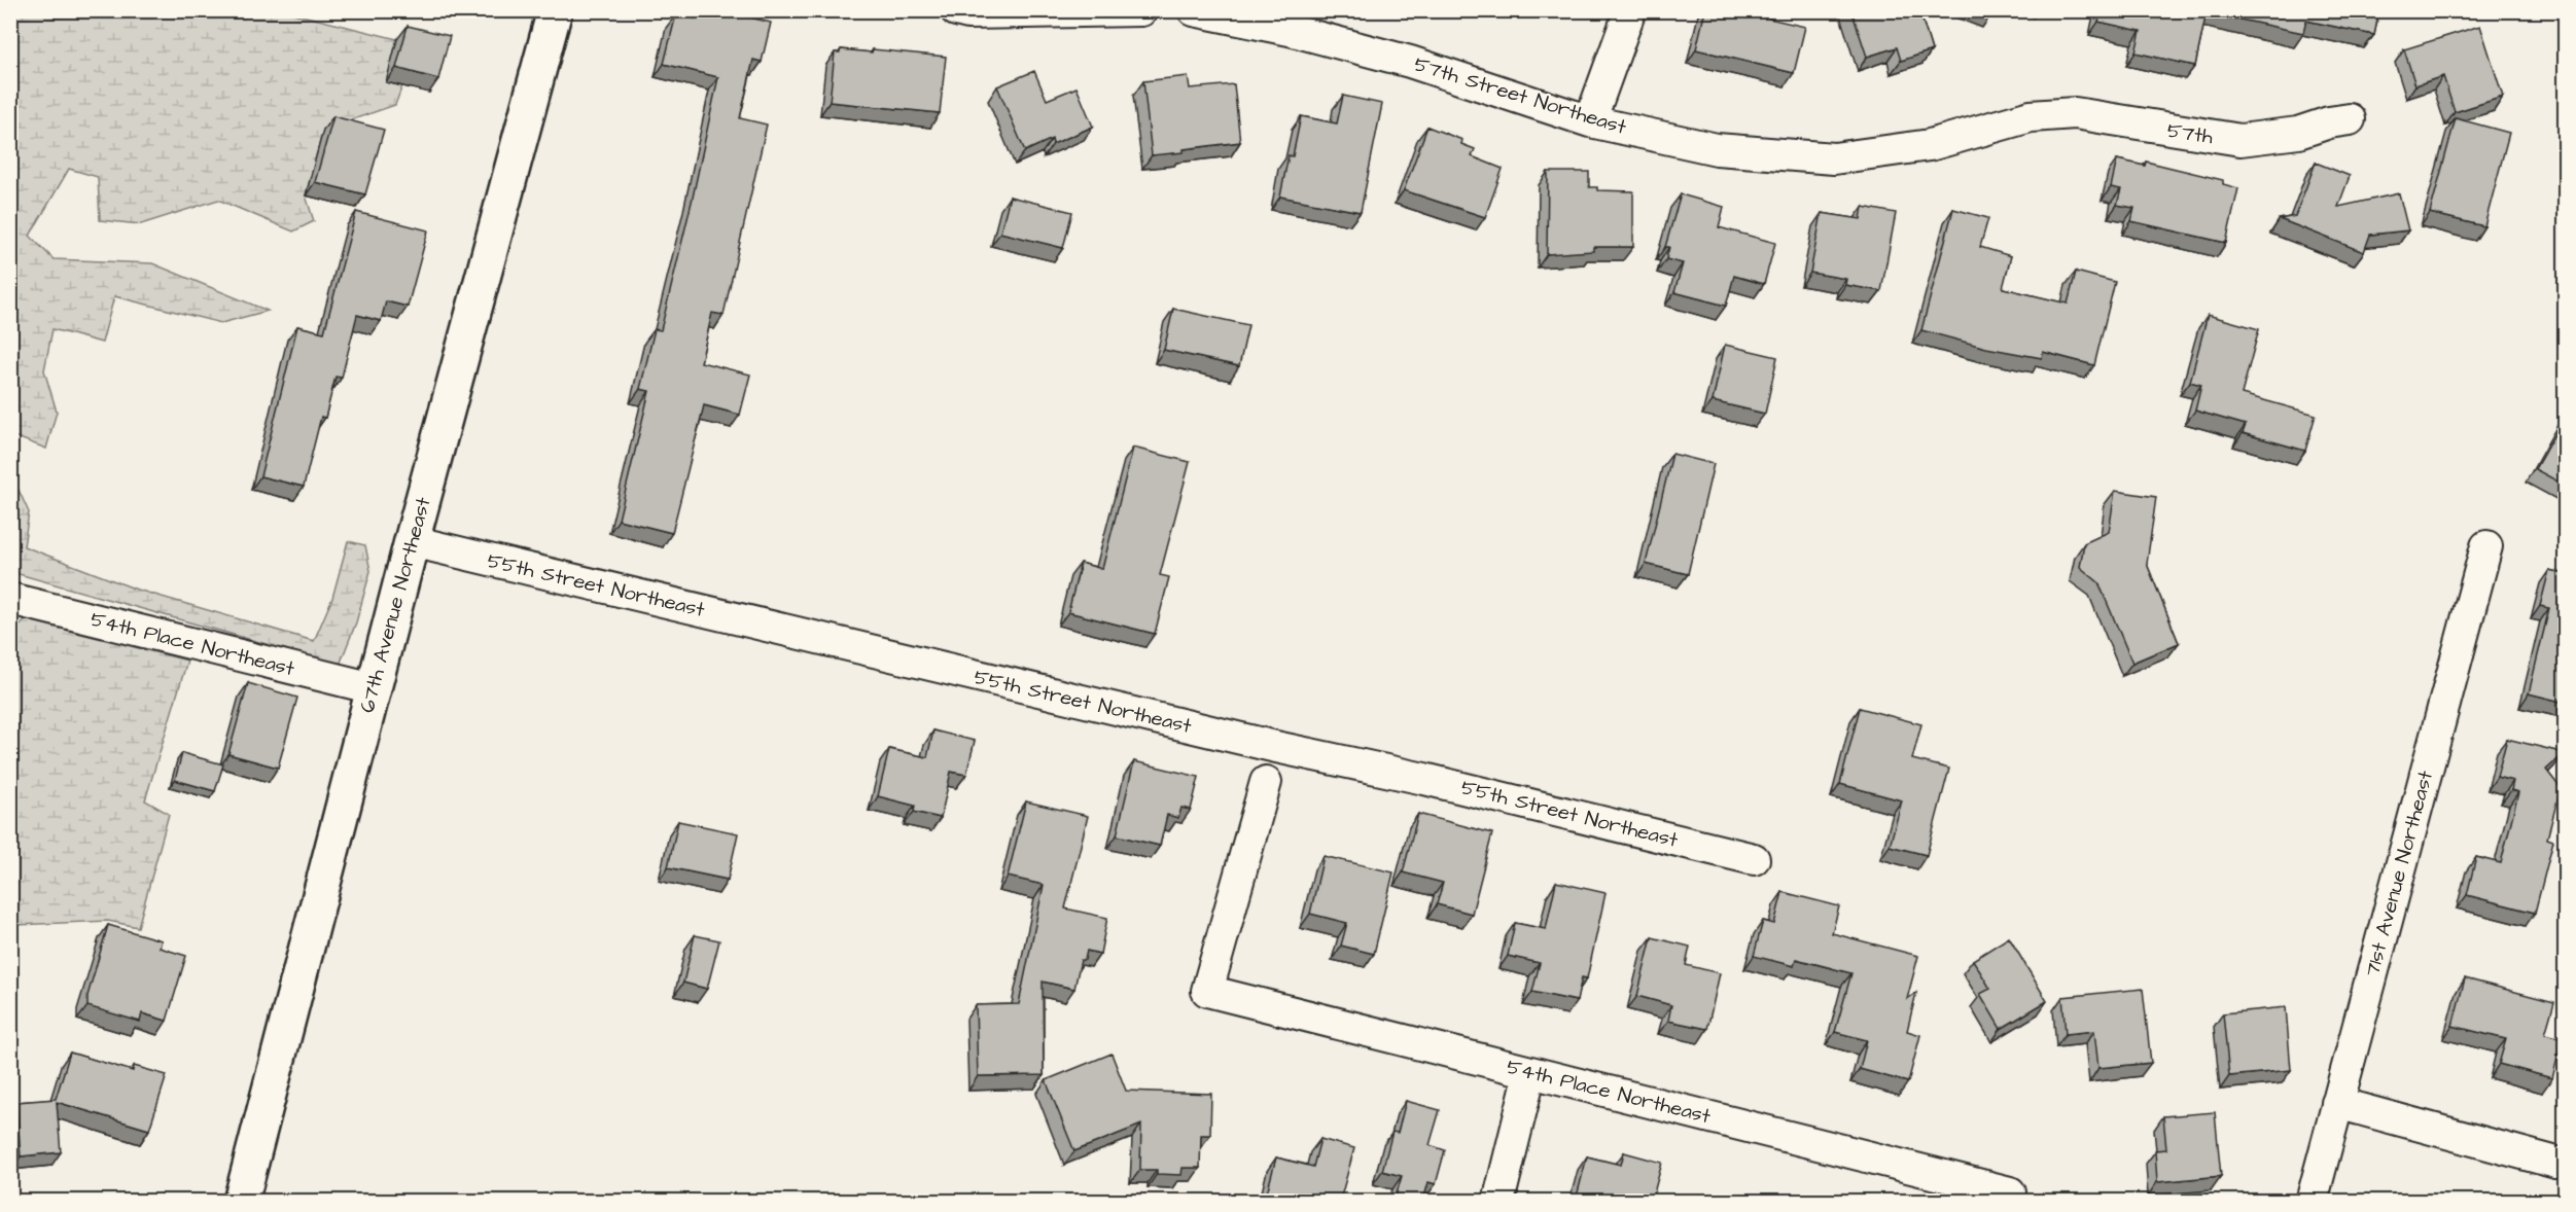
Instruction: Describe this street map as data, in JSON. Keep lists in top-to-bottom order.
{
  "streets": {
    "street": [
      "57th Street Northeast",
      "57th",
      "55th Street Northeast",
      "67th Avenue Northeast",
      "54th Place Northeast",
      "71st Avenue Northeast"
    ]
  },
  "crossings": [
    ["57th Street Northeast", "57th"],
    ["55th Street Northeast", "67th Avenue Northeast"],
    ["67th Avenue Northeast", "54th Place Northeast"]
  ]
}
